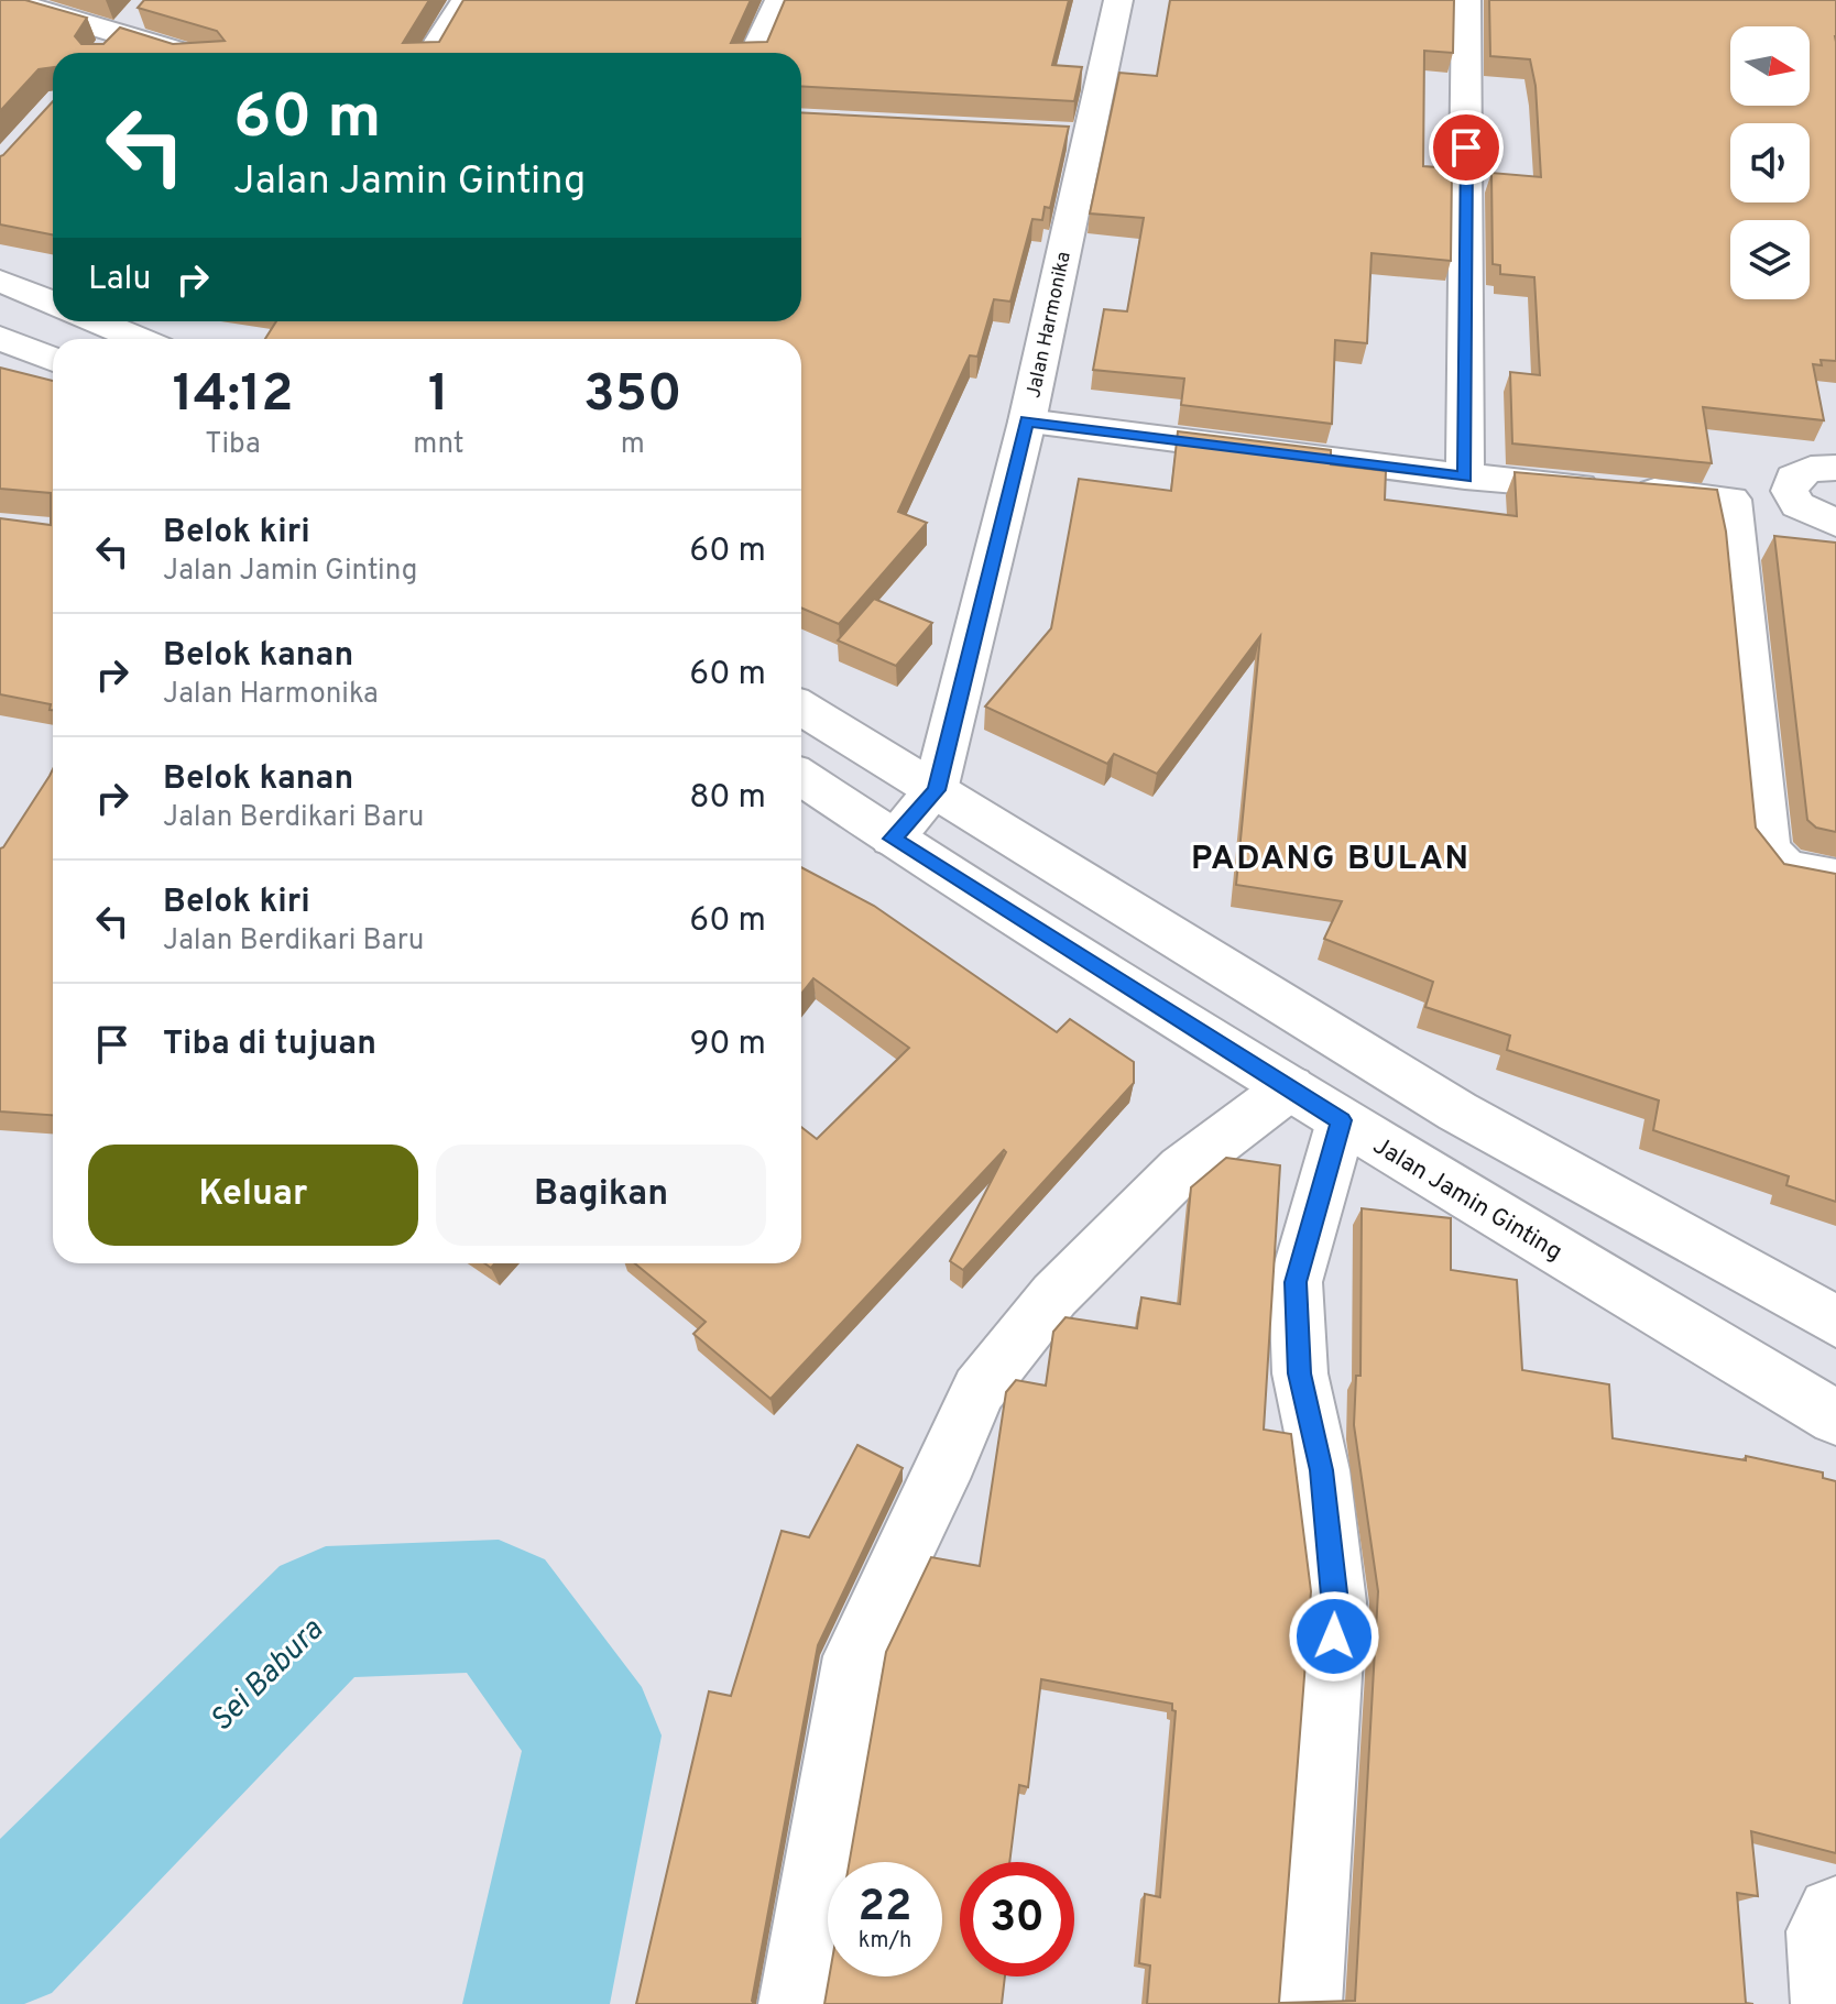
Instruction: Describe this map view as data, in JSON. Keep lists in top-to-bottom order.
{
  "streets": {
    "street": ["Jalan Harmonika", "Jalan Jamin Ginting"]
  },
  "crossings": [
    ["Jalan Harmonika", "Jalan Jamin Ginting"]
  ],
  "districts": ["PADANG BULAN"],
  "water": ["Sei Babura"],
  "north": "right",
  "page": {
    "turn": ["60 m", "Jalan Jamin Ginting"],
    "then": "Lalu",
    "eta": [
      "14:12",
      "Tiba",
      "1",
      "mnt",
      "350",
      "m"
    ],
    "list": [
      {
        "name": "Belok kiri",
        "note": "Jalan Jamin Ginting",
        "value": "60 m"
      },
      {
        "name": "Belok kanan",
        "note": "Jalan Harmonika",
        "value": "60 m"
      },
      {
        "name": "Belok kanan",
        "note": "Jalan Berdikari Baru",
        "value": "80 m"
      },
      {
        "name": "Belok kiri",
        "note": "Jalan Berdikari Baru",
        "value": "60 m"
      },
      {
        "name": "Tiba di tujuan",
        "value": "90 m"
      }
    ],
    "buttons": ["Keluar", "Bagikan"],
    "speed": "22 km/h",
    "limit": "30"
  }
}
